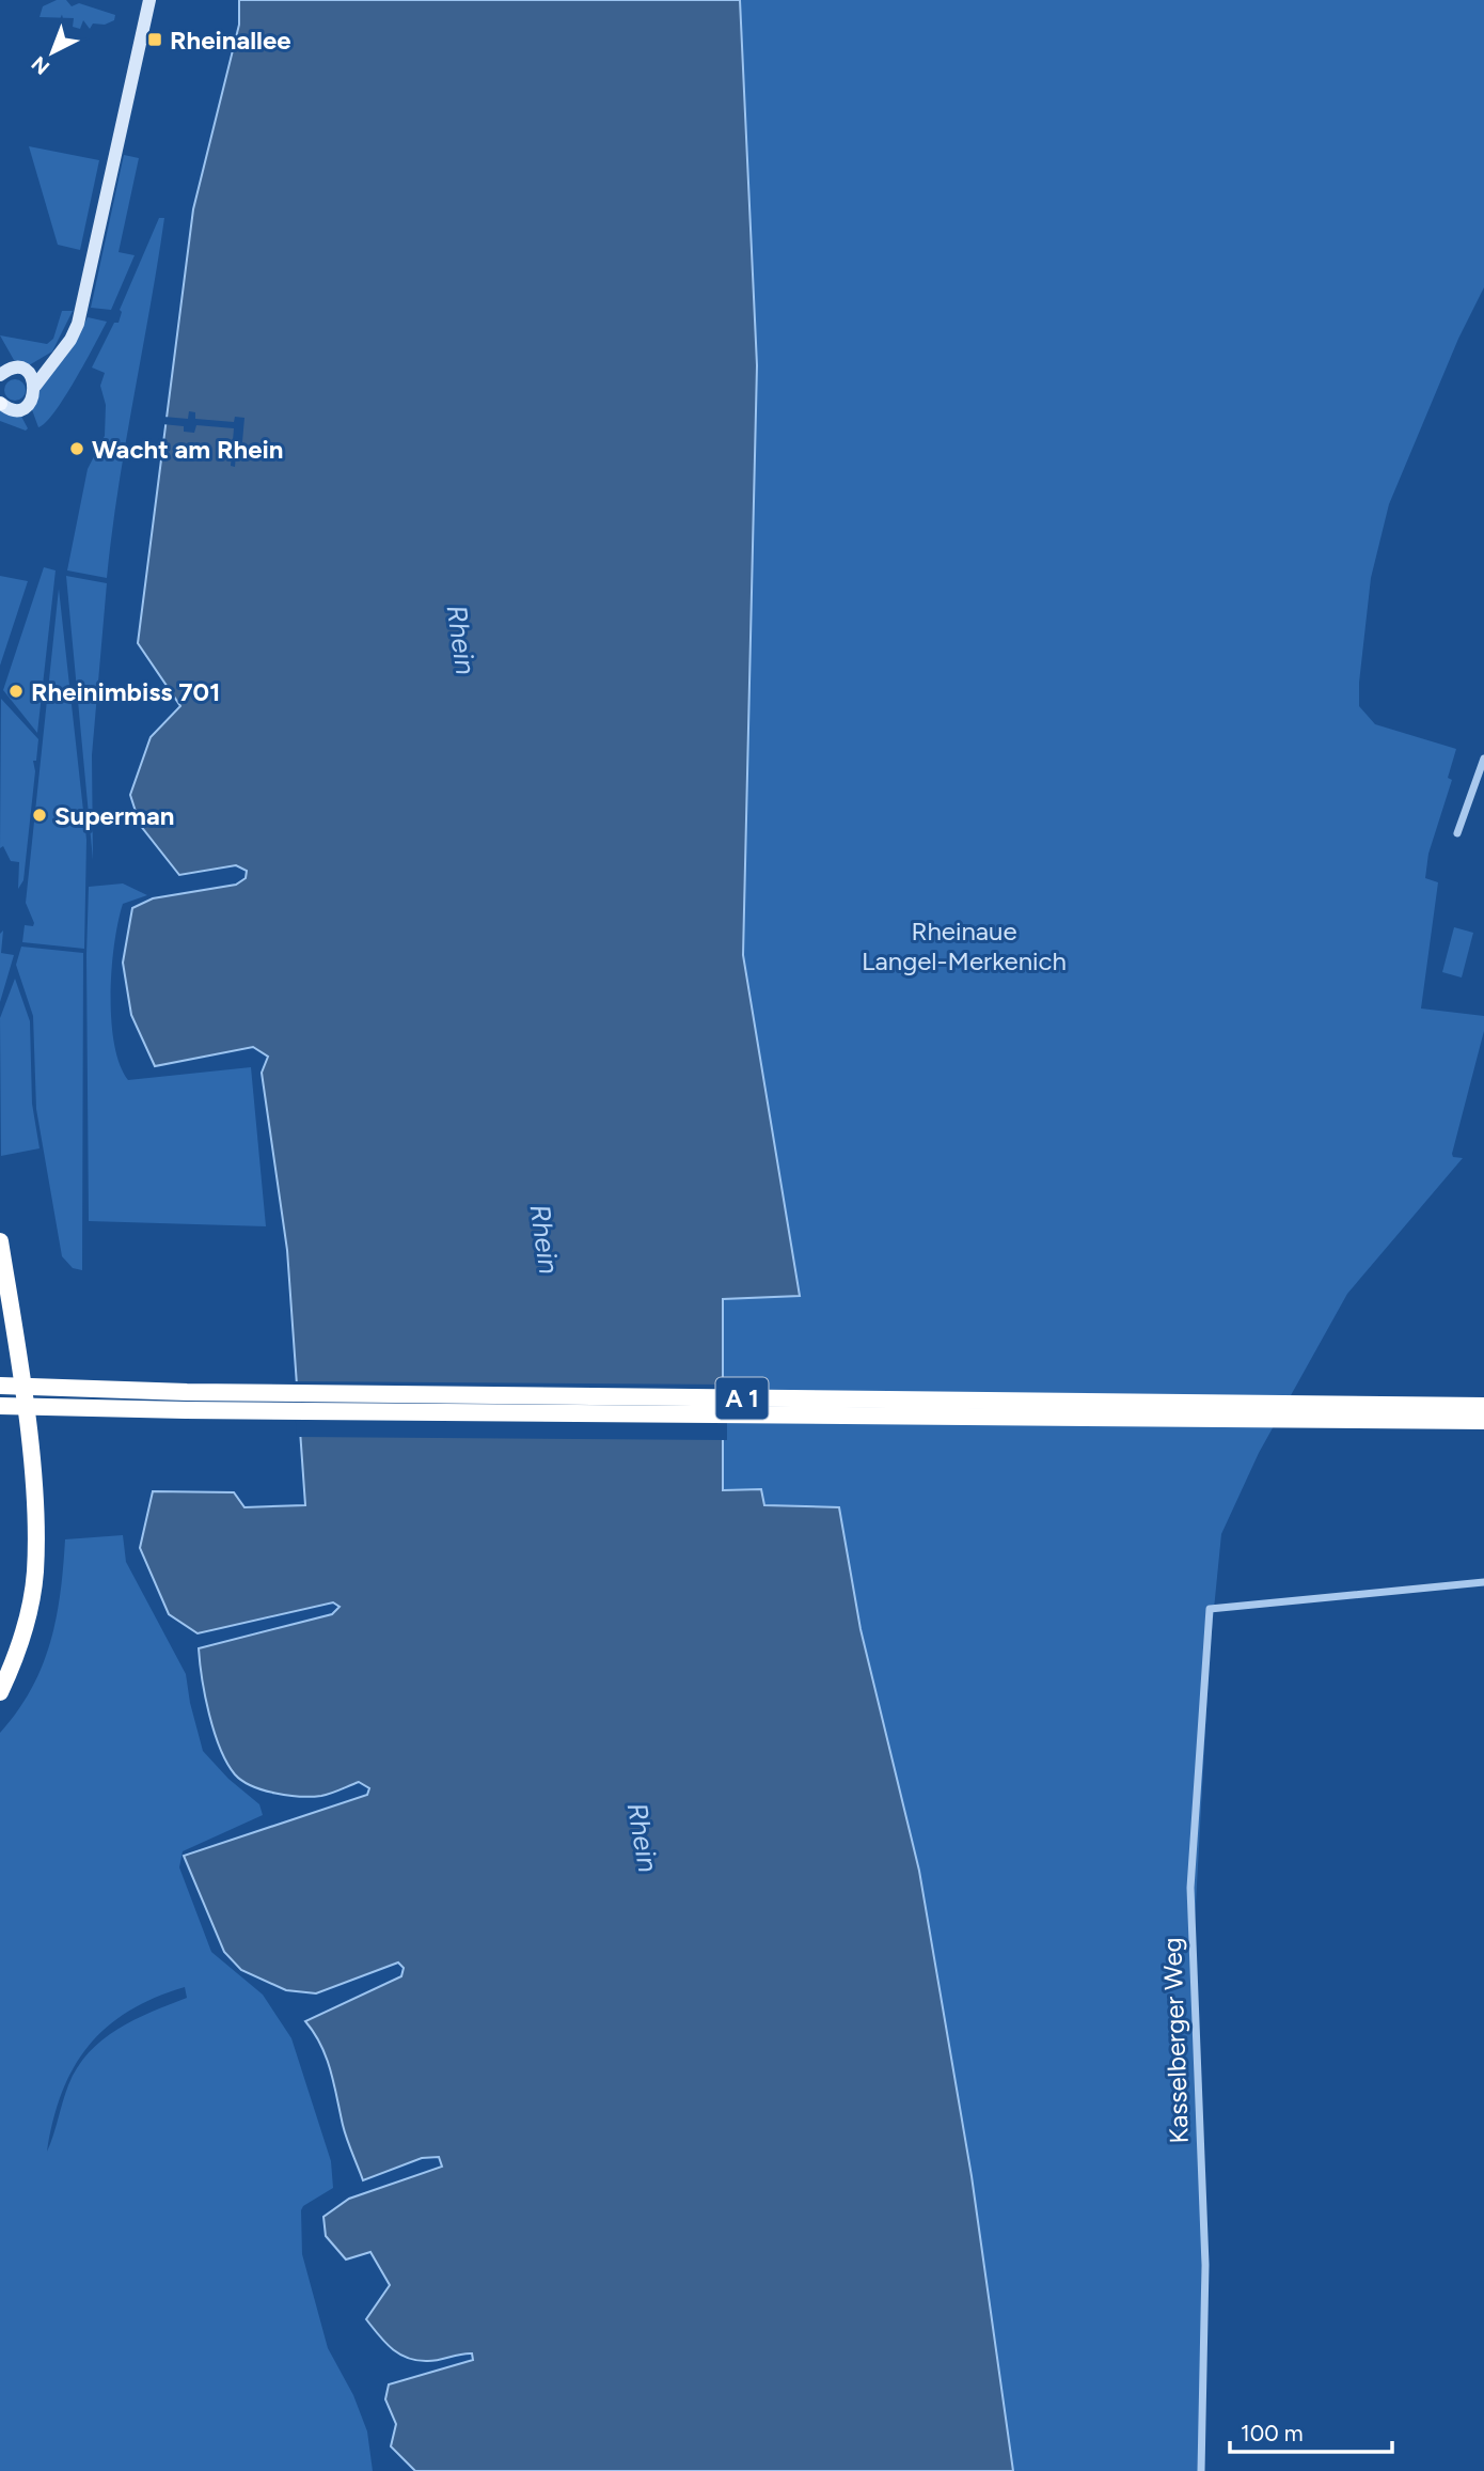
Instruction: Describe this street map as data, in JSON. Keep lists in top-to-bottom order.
{
  "streets": {
    "highway": ["A 1"],
    "street": ["Kasselberger Weg"]
  },
  "water": ["Rhein"],
  "parks": ["Rheinaue Langel-Merkenich"],
  "places": {
    "transit": ["Rheinallee"],
    "other": ["Wacht am Rhein", "Rheinimbiss 701", "Superman"]
  },
  "scale_bar": "100 m",
  "north": "bottom left"
}
